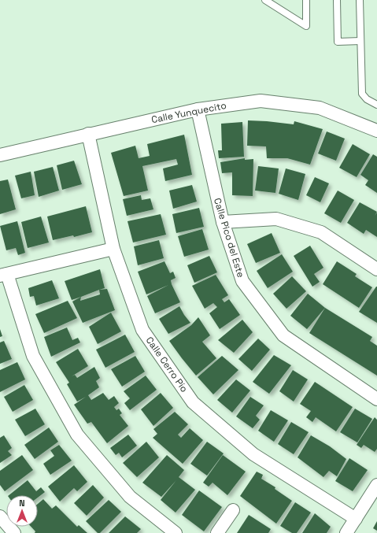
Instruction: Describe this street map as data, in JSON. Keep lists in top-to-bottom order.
{
  "streets": {
    "street": ["Calle Yunquecito", "Calle Pico del Este", "Calle Cerro Pío"]
  },
  "crossings": [
    ["Calle Yunquecito", "Calle Pico del Este"],
    ["Calle Yunquecito", "Calle Cerro Pío"]
  ],
  "north": "top"
}
